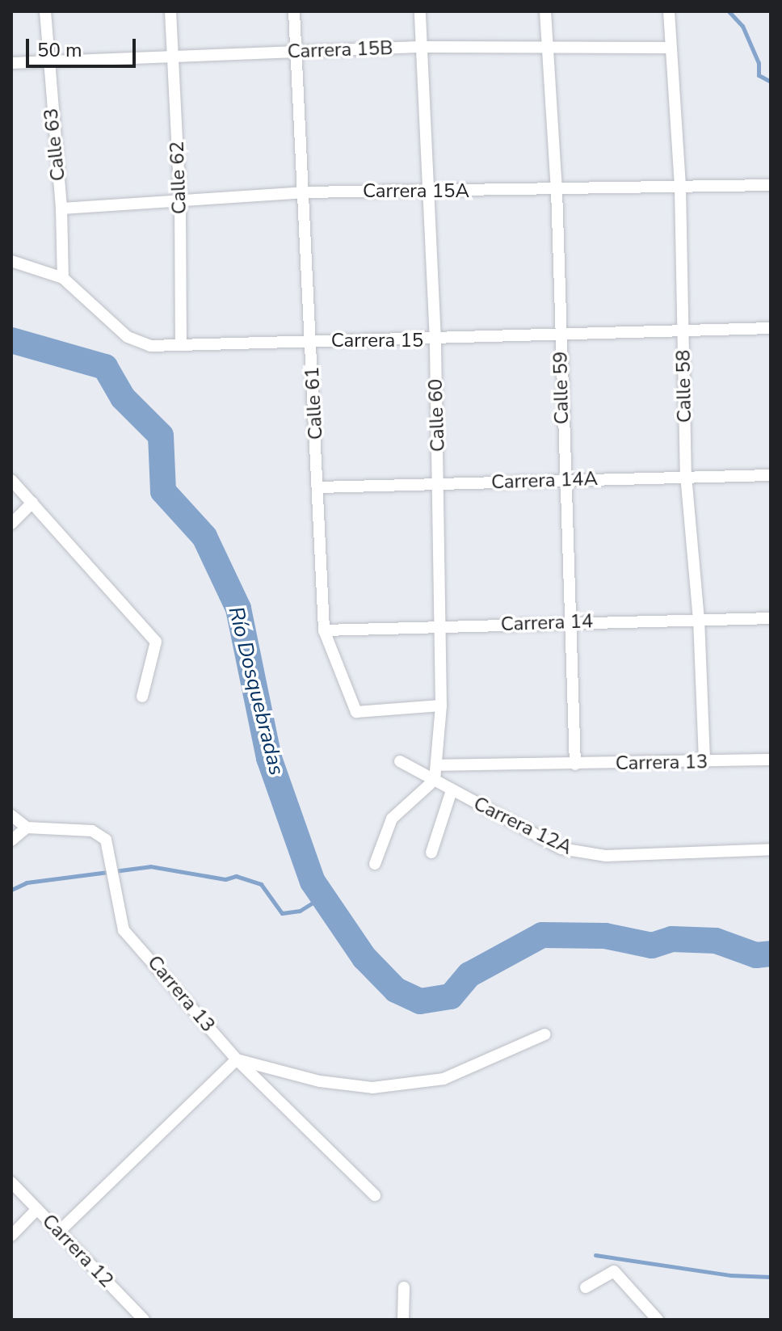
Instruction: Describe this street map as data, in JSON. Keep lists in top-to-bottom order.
{
  "streets": {
    "street": [
      "Carrera 15B",
      "Calle 63",
      "Calle 62",
      "Carrera 15A",
      "Carrera 15",
      "Calle 58",
      "Calle 59",
      "Calle 61",
      "Calle 60",
      "Carrera 14A",
      "Carrera 14",
      "Carrera 13",
      "Carrera 12A",
      "Carrera 12"
    ]
  },
  "crossings": [
    ["Carrera 15B", "Calle 63"],
    ["Carrera 15B", "Calle 62"],
    ["Carrera 15B", "Calle 58"],
    ["Carrera 15B", "Calle 59"],
    ["Carrera 15B", "Calle 61"],
    ["Carrera 15B", "Calle 60"],
    ["Calle 63", "Carrera 15A"],
    ["Calle 63", "Carrera 15"],
    ["Calle 62", "Carrera 15A"],
    ["Calle 62", "Carrera 15"],
    ["Carrera 15A", "Calle 58"],
    ["Carrera 15A", "Calle 59"],
    ["Carrera 15A", "Calle 61"],
    ["Carrera 15A", "Calle 60"],
    ["Carrera 15", "Calle 58"],
    ["Carrera 15", "Calle 59"],
    ["Carrera 15", "Calle 61"],
    ["Carrera 15", "Calle 60"],
    ["Calle 58", "Carrera 14A"],
    ["Calle 58", "Carrera 14"],
    ["Calle 58", "Carrera 13"],
    ["Calle 59", "Carrera 14A"],
    ["Calle 59", "Carrera 14"],
    ["Calle 59", "Carrera 13"],
    ["Calle 61", "Calle 60"],
    ["Calle 61", "Carrera 14A"],
    ["Calle 61", "Carrera 14"],
    ["Calle 60", "Carrera 14A"],
    ["Calle 60", "Carrera 14"],
    ["Calle 60", "Carrera 13"],
    ["Calle 60", "Carrera 12A"]
  ],
  "water": ["Río Dosquebradas"],
  "scale_bar": "50 m"
}
